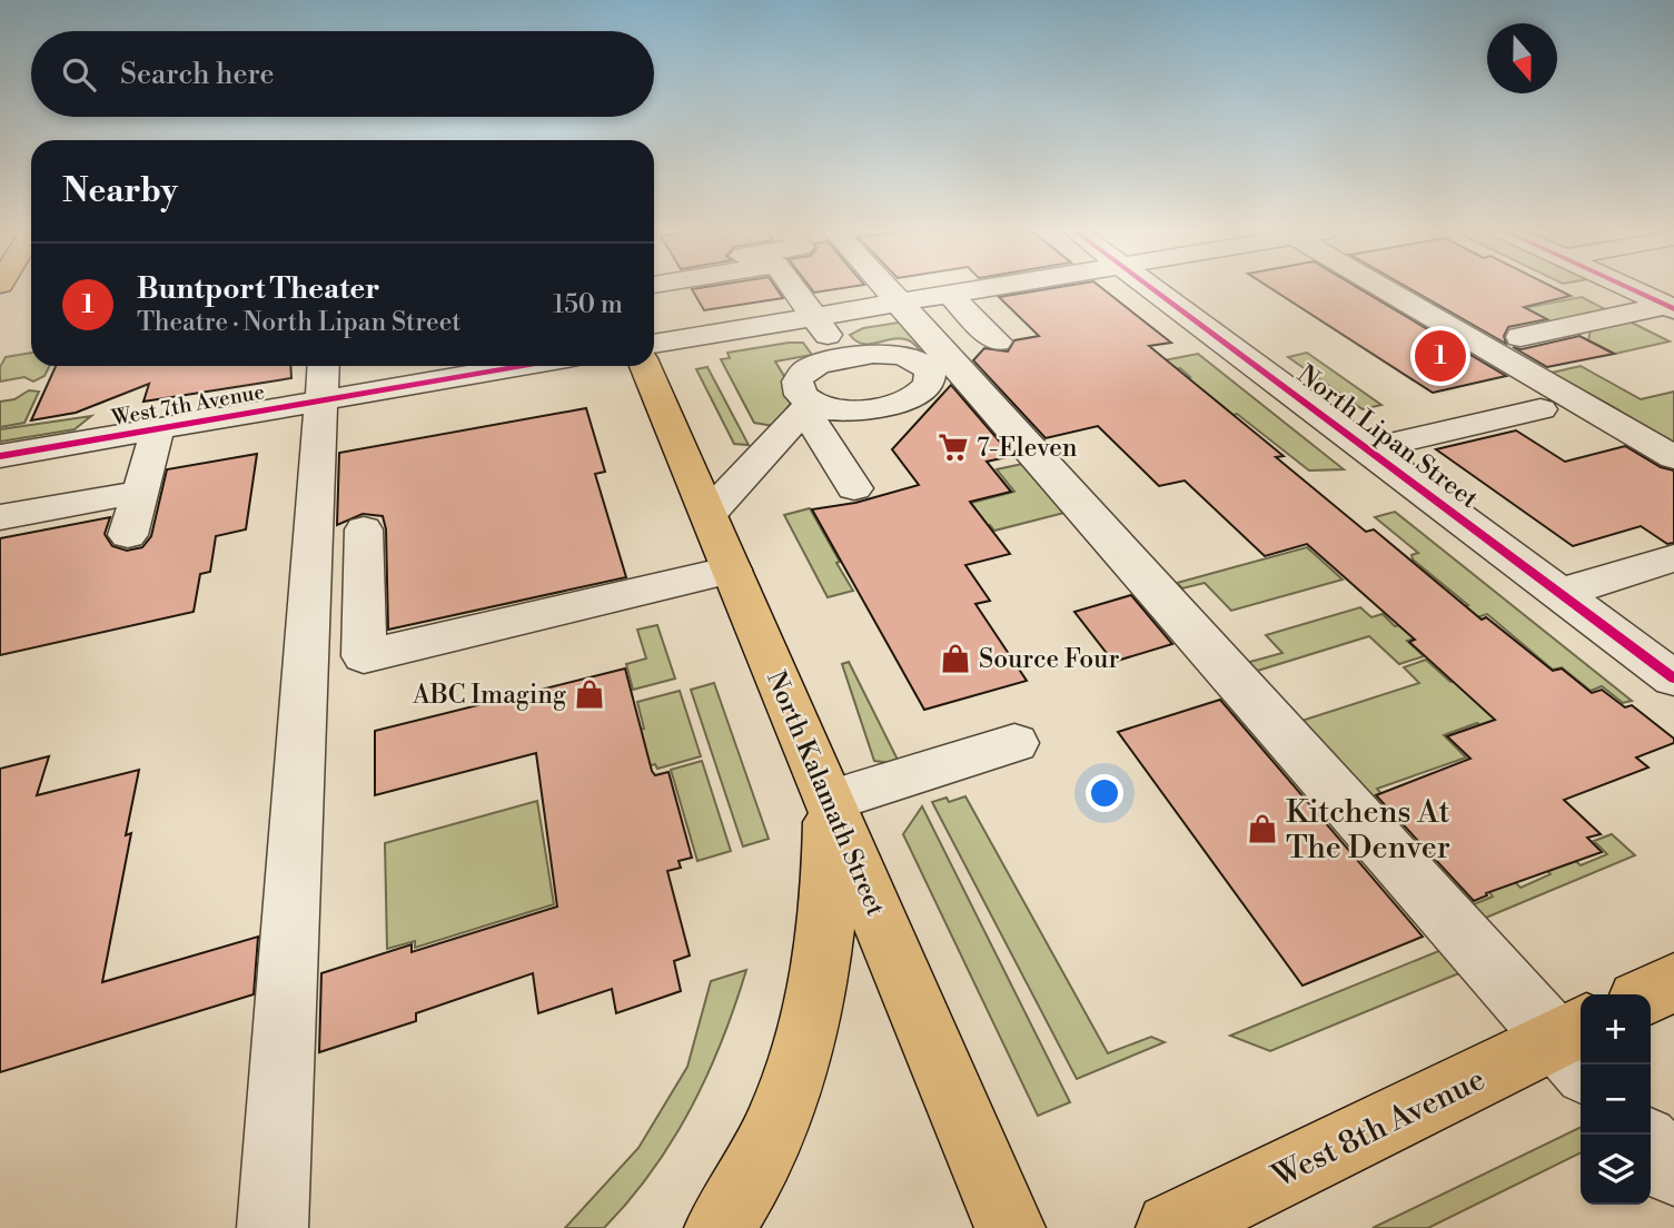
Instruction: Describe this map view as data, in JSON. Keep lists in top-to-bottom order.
{
  "streets": {
    "main road": ["North Kalamath Street", "West 8th Avenue"],
    "street": ["West 7th Avenue", "North Lipan Street"]
  },
  "places": {
    "supermarket": ["7-Eleven"],
    "shop": ["Source Four", "ABC Imaging", "Kitchens At The Denver"]
  },
  "north": "bottom",
  "page": {
    "search": "Search here",
    "heading": "Nearby",
    "list": [
      {
        "mark": "1",
        "name": "Buntport Theater",
        "note": "Theatre · North Lipan Street",
        "value": "150 m"
      }
    ],
    "pins": "1",
    "map_buttons": ["+", "−"]
  }
}
